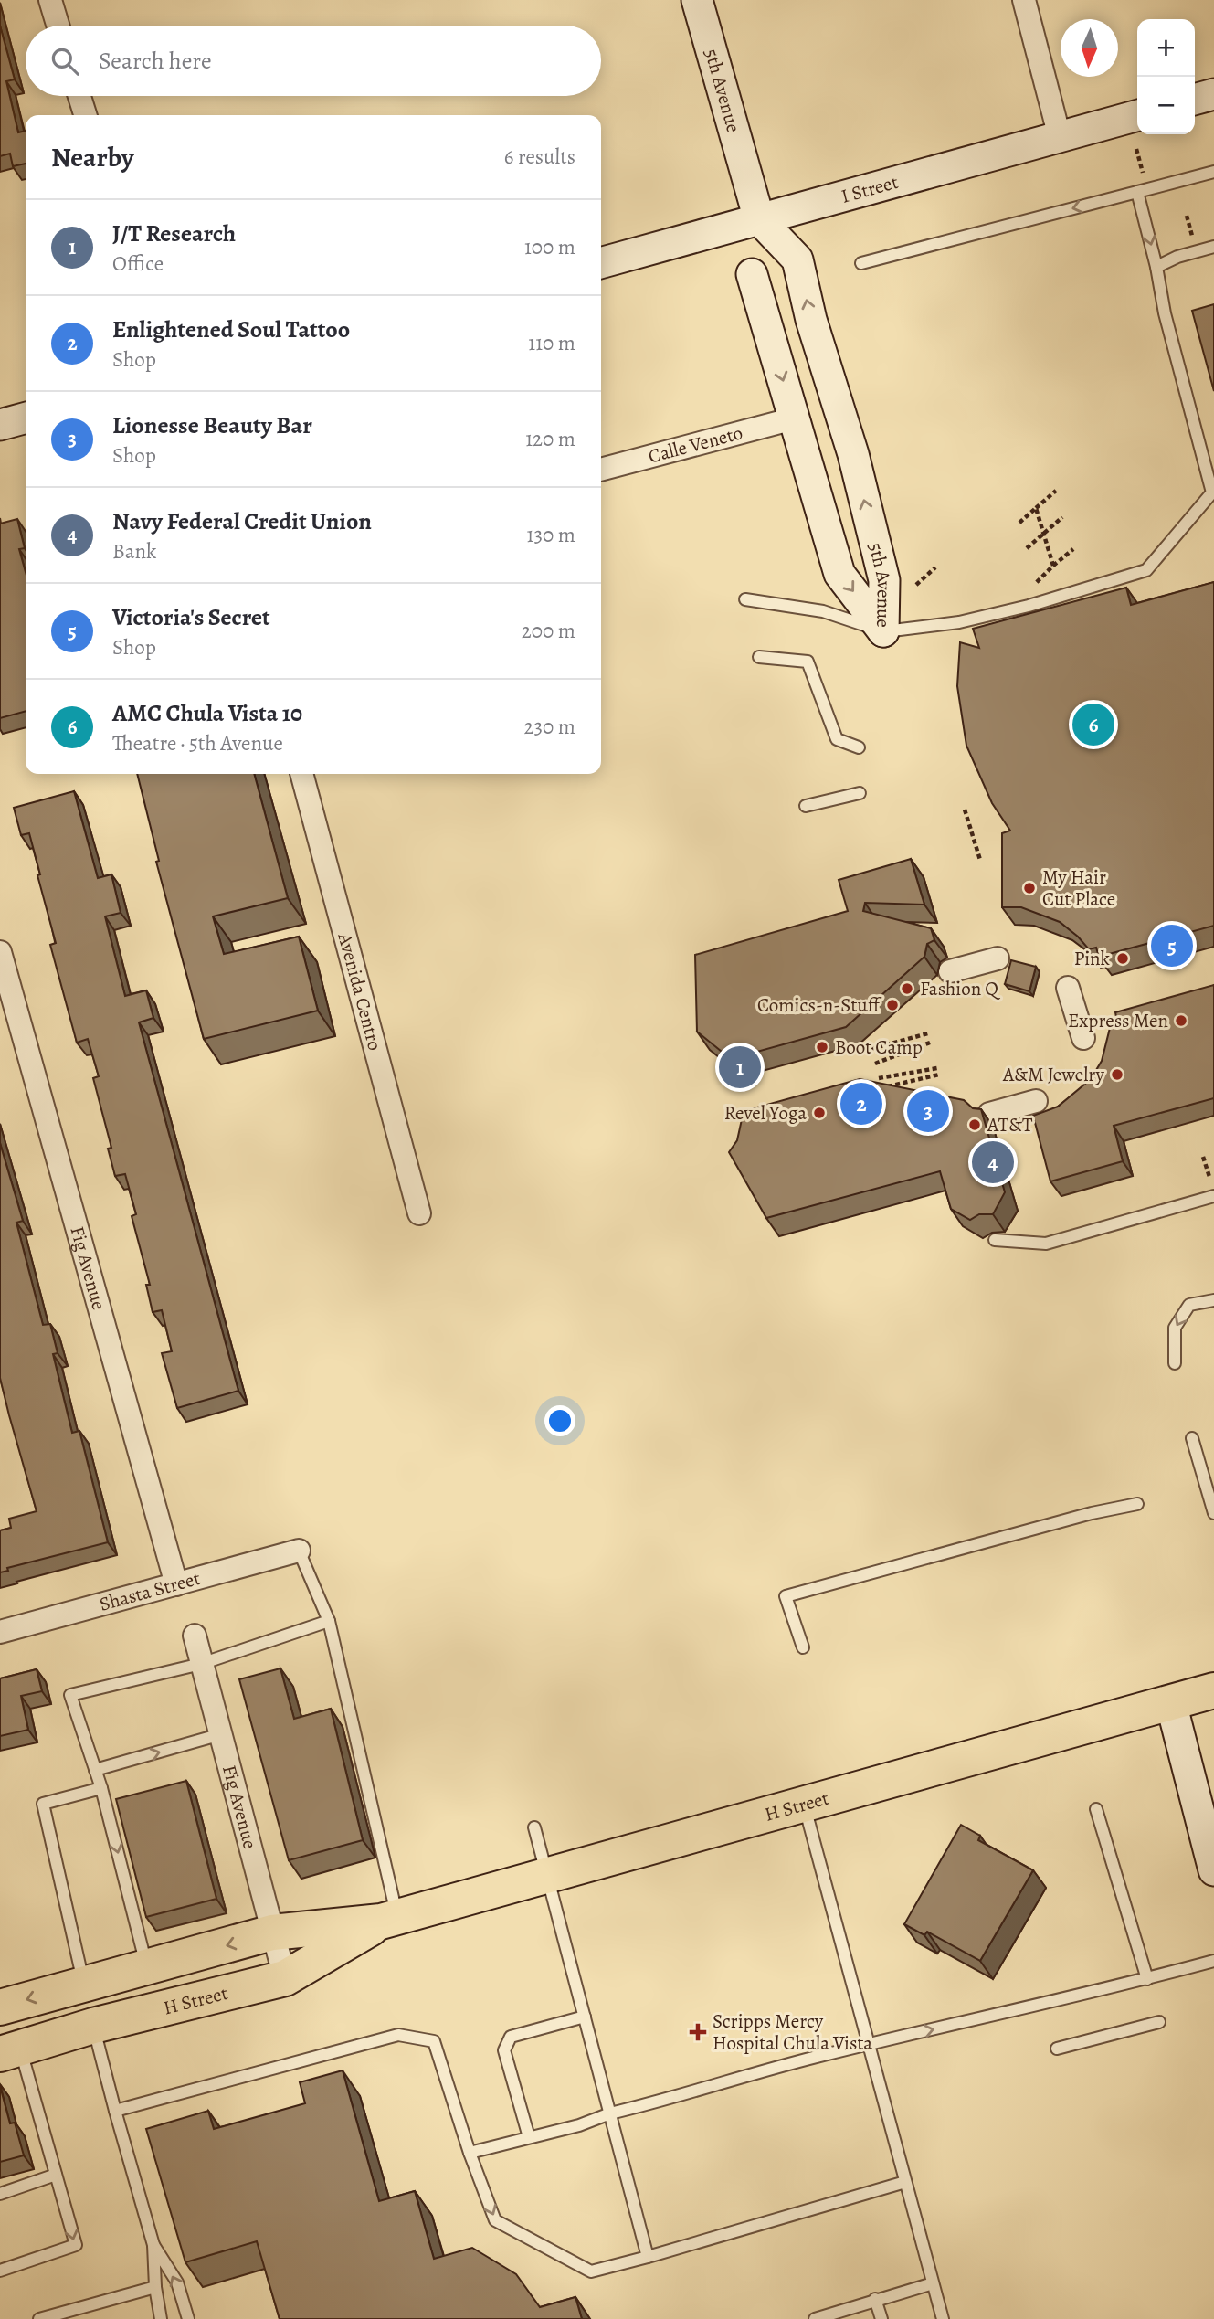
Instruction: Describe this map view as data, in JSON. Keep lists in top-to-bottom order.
{
  "streets": {
    "main road": ["H Street"],
    "street": [
      "5th Avenue",
      "I Street",
      "Calle Veneto",
      "Avenida Centro",
      "Fig Avenue",
      "Shasta Street"
    ]
  },
  "crossings": [
    ["5th Avenue", "I Street"],
    ["5th Avenue", "Calle Veneto"],
    ["Fig Avenue", "Shasta Street"],
    ["Fig Avenue", "H Street"]
  ],
  "places": {
    "other": [
      "My Hair Cut Place",
      "Pink",
      "Fashion Q",
      "Comics-n-Stuff",
      "Express Men",
      "Boot Camp",
      "A&M Jewelry",
      "Revel Yoga",
      "AT&T"
    ],
    "health": ["Scripps Mercy Hospital Chula Vista"]
  },
  "north": "bottom",
  "page": {
    "map_buttons": ["+", "−"],
    "search": "Search here",
    "heading": ["Nearby", "6 results"],
    "list": [
      {
        "mark": "1",
        "name": "J/T Research",
        "note": "Office",
        "value": "100 m"
      },
      {
        "mark": "2",
        "name": "Enlightened Soul Tattoo",
        "note": "Shop",
        "value": "110 m"
      },
      {
        "mark": "3",
        "name": "Lionesse Beauty Bar",
        "note": "Shop",
        "value": "120 m"
      },
      {
        "mark": "4",
        "name": "Navy Federal Credit Union",
        "note": "Bank",
        "value": "130 m"
      },
      {
        "mark": "5",
        "name": "Victoria's Secret",
        "note": "Shop",
        "value": "200 m"
      },
      {
        "mark": "6",
        "name": "AMC Chula Vista 10",
        "note": "Theatre · 5th Avenue",
        "value": "230 m"
      }
    ],
    "pins": [
      "6",
      "5",
      "1",
      "2",
      "3",
      "4"
    ]
  }
}
